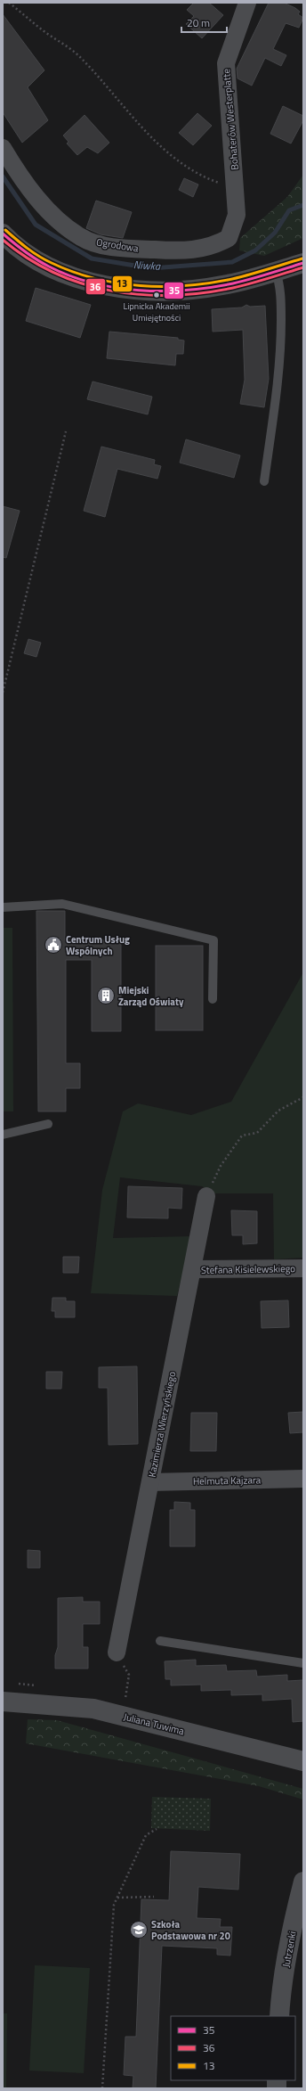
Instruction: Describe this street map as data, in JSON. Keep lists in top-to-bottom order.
{
  "streets": {
    "street": [
      "Bohaterów Westerplatte",
      "Ogrodowa",
      "Stefana Kisielewskiego",
      "Kazimierza Wierzyńskiego",
      "Helmuta Kajzara",
      "Juliana Tuwima",
      "Jutrzenki"
    ]
  },
  "crossings": [
    ["Bohaterów Westerplatte", "Ogrodowa"],
    ["Stefana Kisielewskiego", "Kazimierza Wierzyńskiego"],
    ["Kazimierza Wierzyńskiego", "Helmuta Kajzara"]
  ],
  "water": ["Niwka"],
  "places": {
    "other": ["Lipnicka Akademii Umiejętności"],
    "public building": ["Centrum Usług Wspólnych"],
    "building": ["Miejski Zarząd Oświaty"],
    "school or university": ["Szkoła Podstawowa nr 20"]
  },
  "lines": ["transit line 13", "transit line 35", "transit line 36"],
  "legend": ["35", "36", "13"],
  "scale_bar": "20 m"
}
